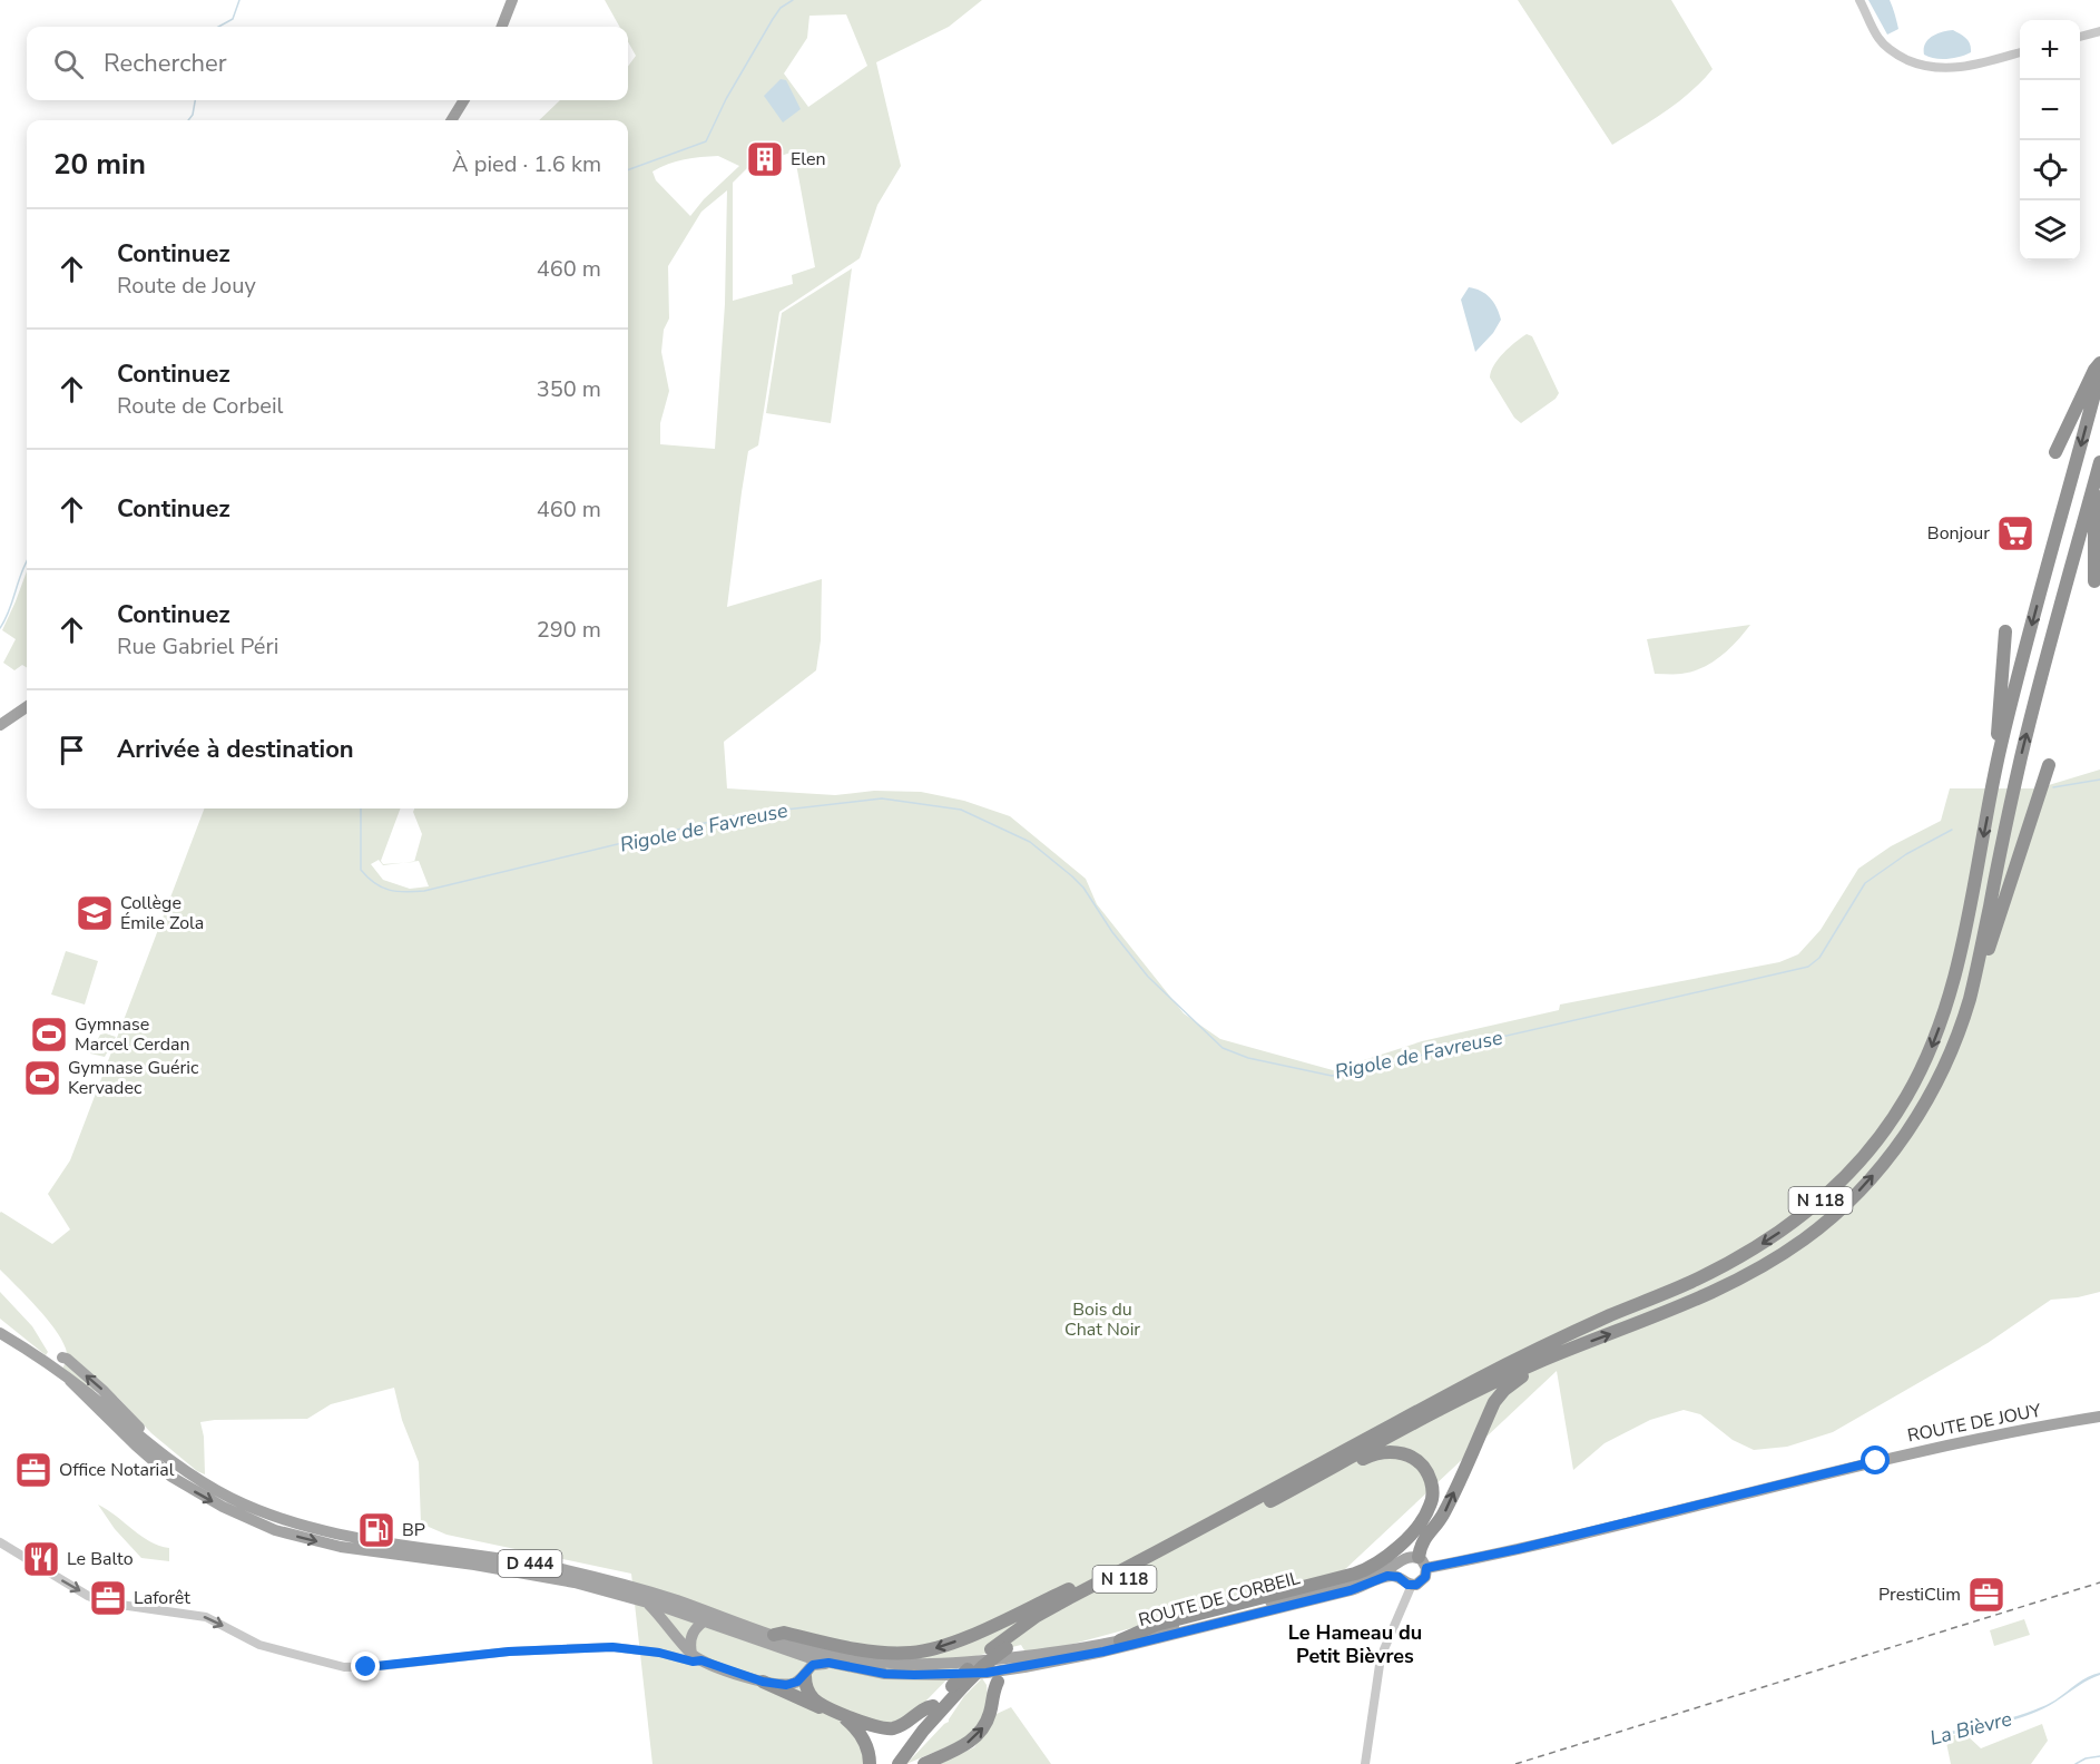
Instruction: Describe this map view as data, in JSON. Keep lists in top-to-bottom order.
{
  "streets": {
    "highway": ["N 118"],
    "main road": ["ROUTE DE JOUY", "D 444", "ROUTE DE CORBEIL"]
  },
  "crossings": [
    ["ROUTE DE JOUY", "ROUTE DE CORBEIL"],
    ["D 444", "ROUTE DE CORBEIL"]
  ],
  "districts": ["Le Hameau du Petit Bièvres"],
  "water": ["Rigole de Favreuse", "La Bièvre"],
  "parks": ["Bois du Chat Noir"],
  "places": {
    "building": ["Elen"],
    "supermarket": ["Bonjour"],
    "school or university": ["Collège Émile Zola"],
    "sports": ["Gymnase Marcel Cerdan", "Gymnase Guéric Kervadec"],
    "office": ["Office Notarial", "PrestiClim", "Laforêt"],
    "fuel station": ["BP"],
    "restaurant": ["Le Balto"]
  },
  "page": {
    "map_buttons": ["+", "−"],
    "search": "Rechercher",
    "heading": ["20 min", "À pied · 1.6 km"],
    "list": [
      ["Continuez", "Route de Jouy", "460 m"],
      ["Continuez", "Route de Corbeil", "350 m"],
      ["Continuez", "460 m"],
      ["Continuez", "Rue Gabriel Péri", "290 m"],
      "Arrivée à destination"
    ]
  }
}
